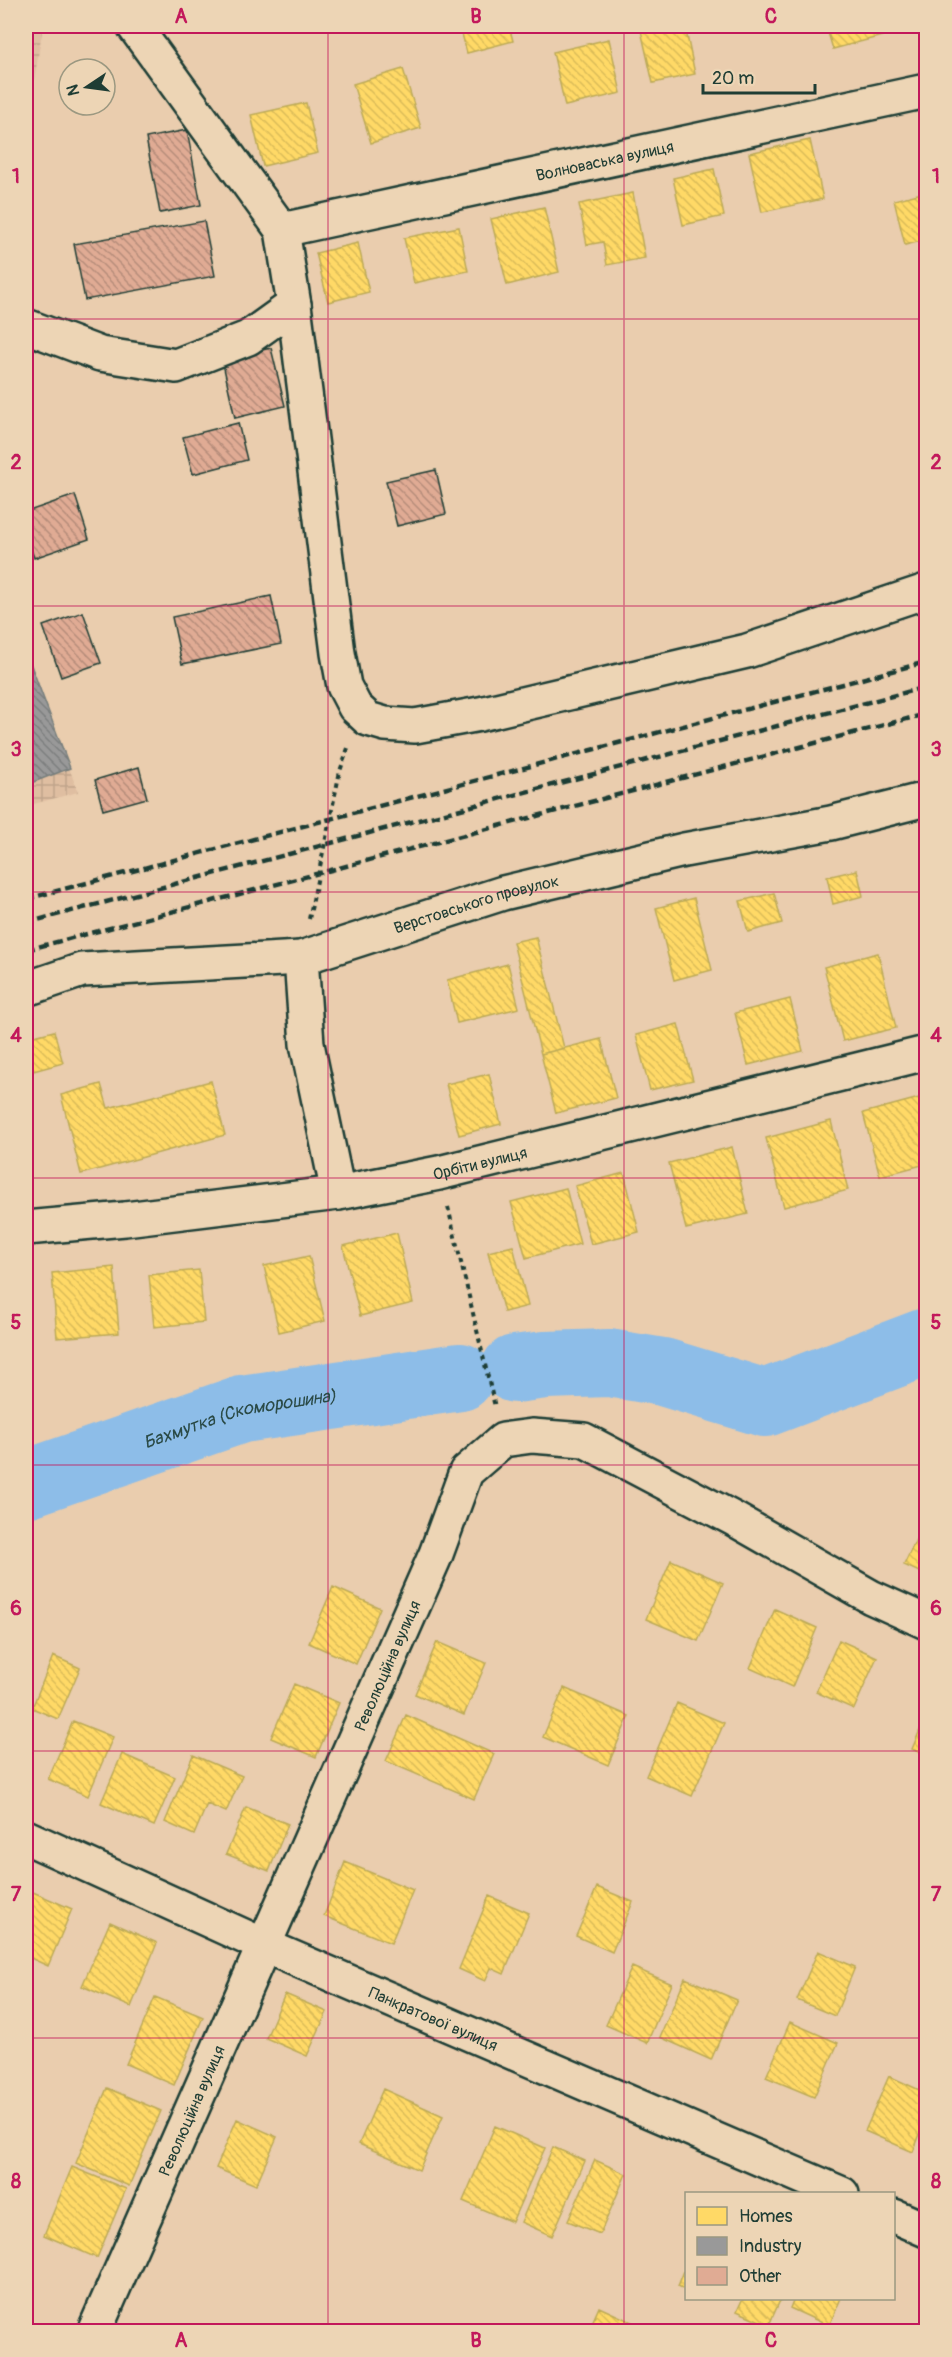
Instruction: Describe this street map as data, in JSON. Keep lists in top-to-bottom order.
{
  "streets": {
    "street": [
      "Волноваська вулиця",
      "Верстовського провулок",
      "Орбіти вулиця",
      "Революційна вулиця",
      "Панкратової вулиця"
    ]
  },
  "crossings": [
    ["Революційна вулиця", "Панкратової вулиця"]
  ],
  "water": ["Бахмутка (Скоморошина)"],
  "legend": ["Homes", "Industry", "Other"],
  "scale_bar": "20 m",
  "north": "left",
  "grid": {
    "columns": ["A", "B", "C"],
    "rows": [
      "1",
      "2",
      "3",
      "4",
      "5",
      "6",
      "7",
      "8"
    ]
  }
}
